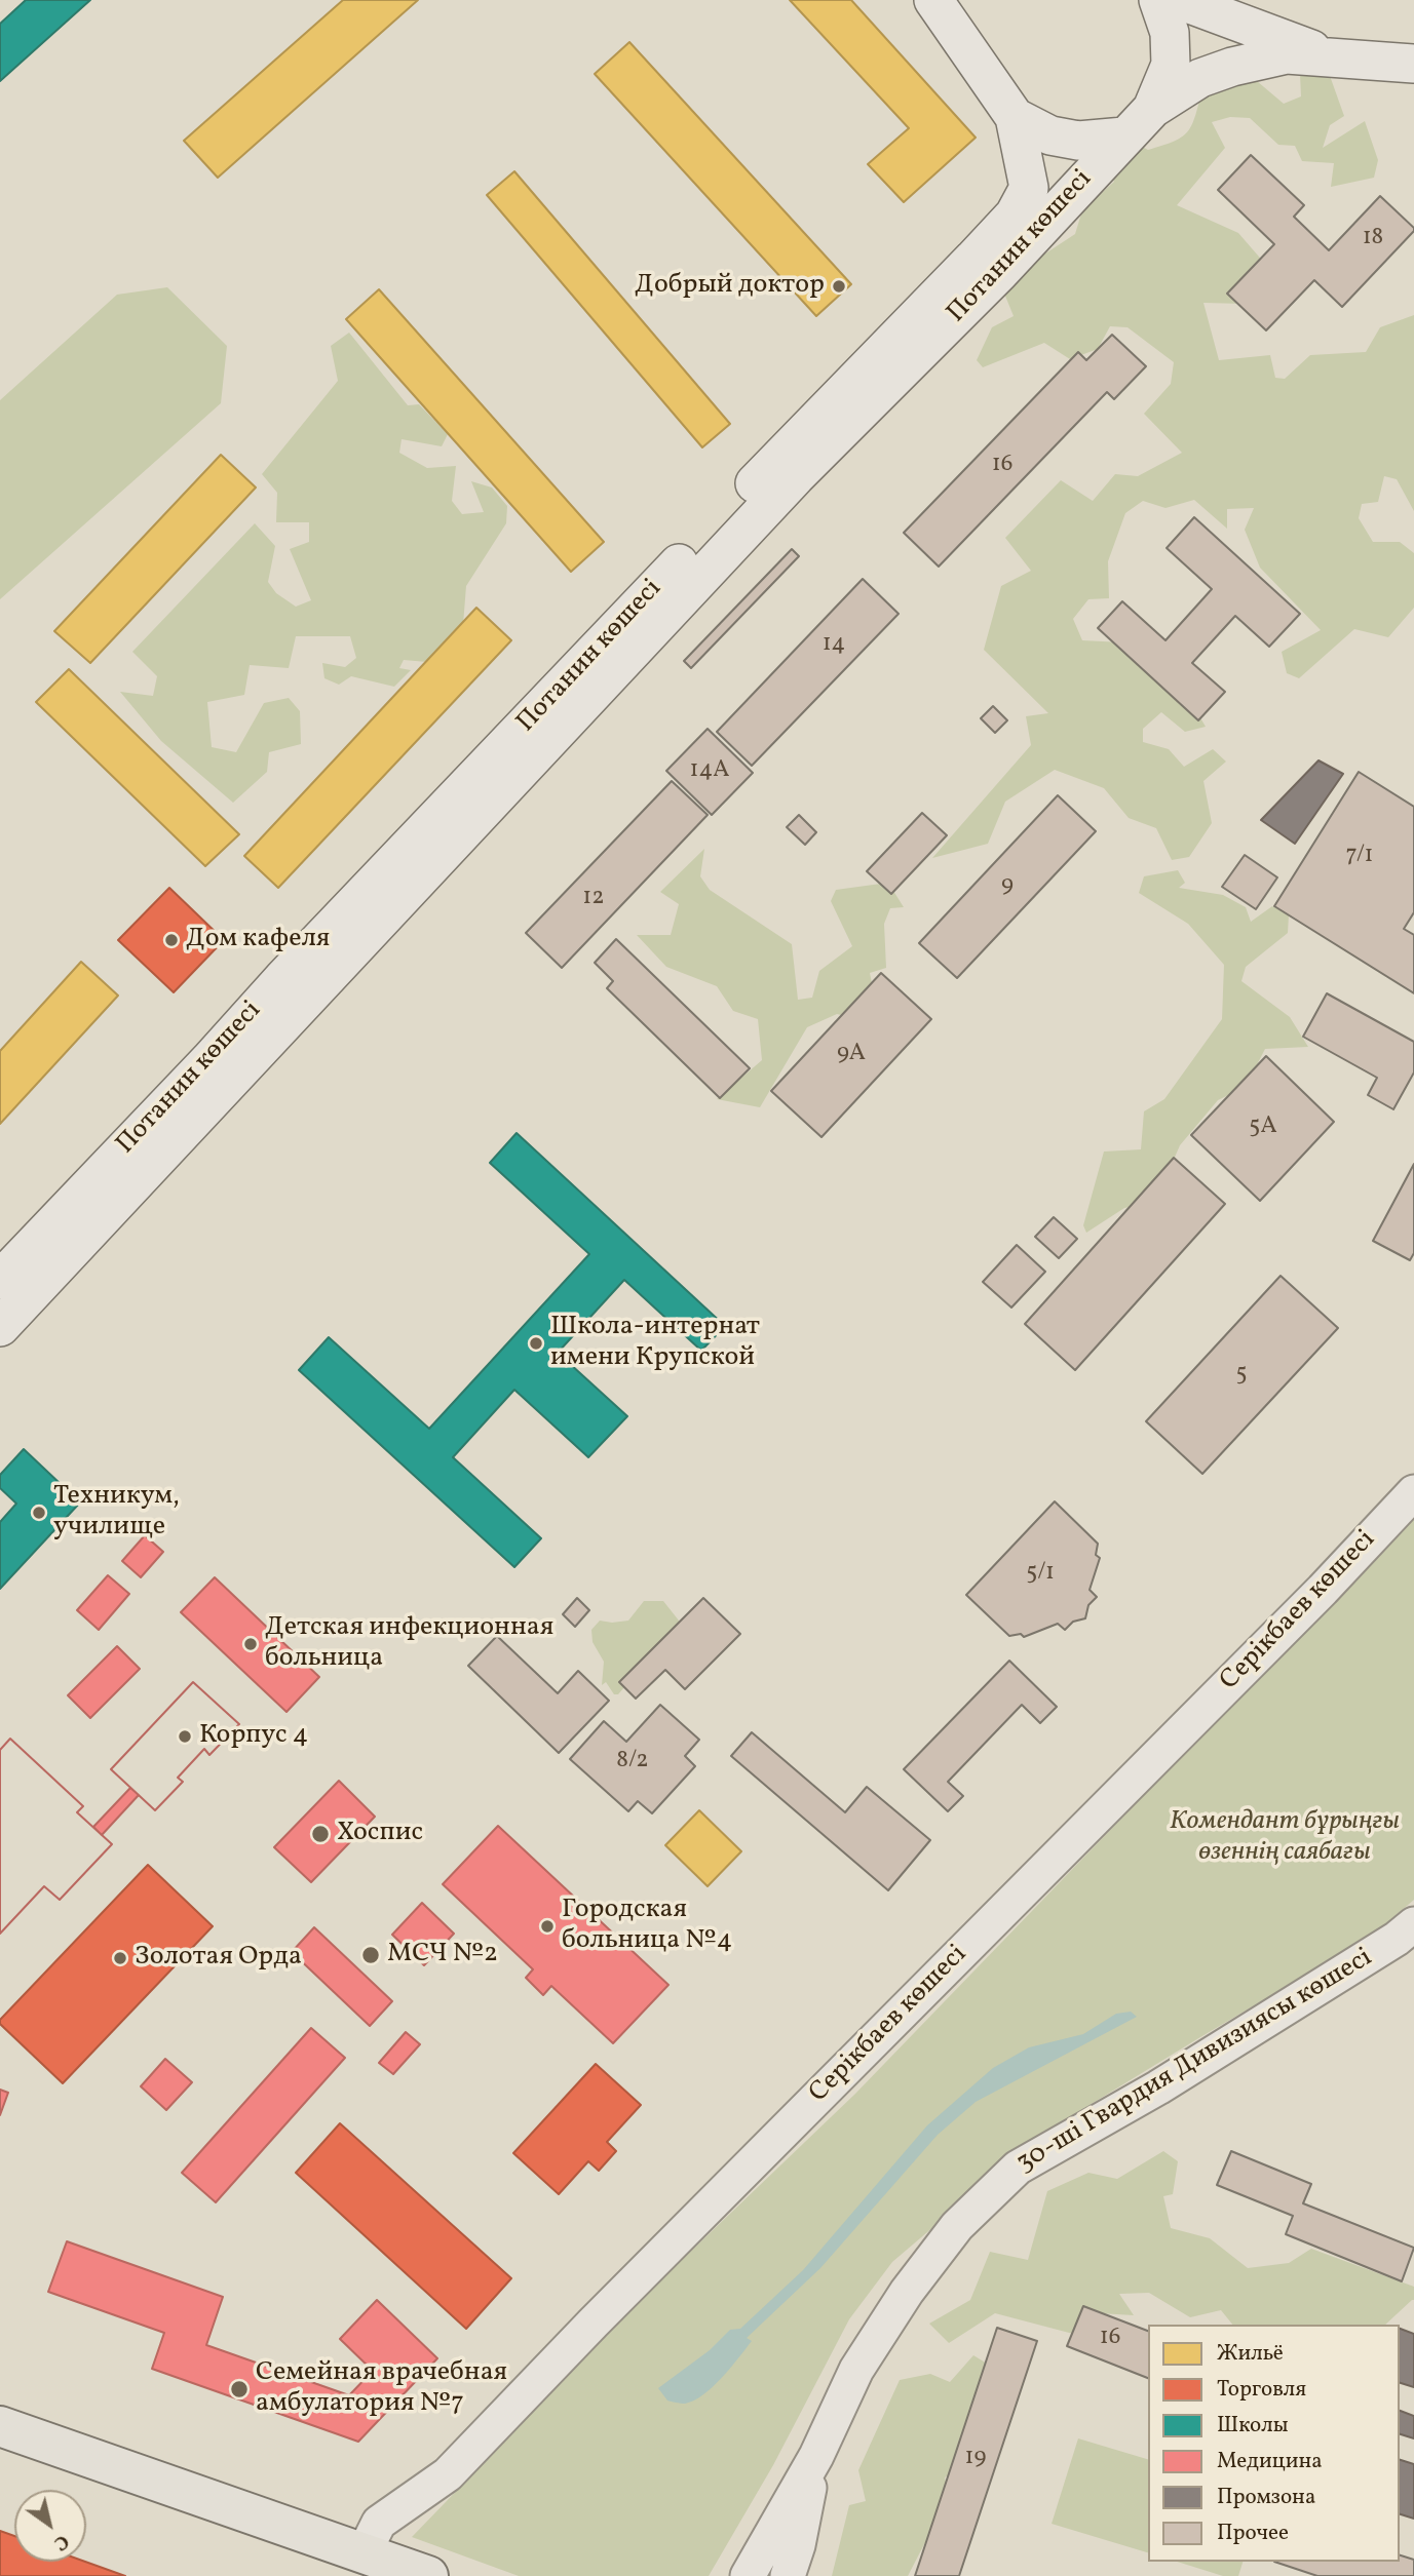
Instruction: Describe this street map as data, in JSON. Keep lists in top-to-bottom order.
{
  "streets": {
    "main road": ["Потанин көшесі"],
    "street": ["Серікбаев көшесі", "30-ші Гвардия Дивизиясы көшесі"]
  },
  "parks": ["Комендант бұрыңғы өзеннің саябағы"],
  "places": [
    "Добрый доктор",
    "Дом кафеля",
    "Школа-интернат имени Крупской",
    "Техникум, училище",
    "Детская инфекционная больница",
    "Корпус 4",
    "Хоспис",
    "Городская больница №4",
    "МСЧ №2",
    "Золотая Орда",
    "Семейная врачебная амбулатория №7"
  ],
  "house_numbers": [
    "18",
    "16",
    "14",
    "14А",
    "7/1",
    "9",
    "12",
    "9А",
    "5А",
    "5",
    "5/1",
    "8/2",
    "16",
    "19"
  ],
  "legend": [
    "Жильё",
    "Торговля",
    "Школы",
    "Медицина",
    "Промзона",
    "Прочее"
  ],
  "north": "bottom right"
}
